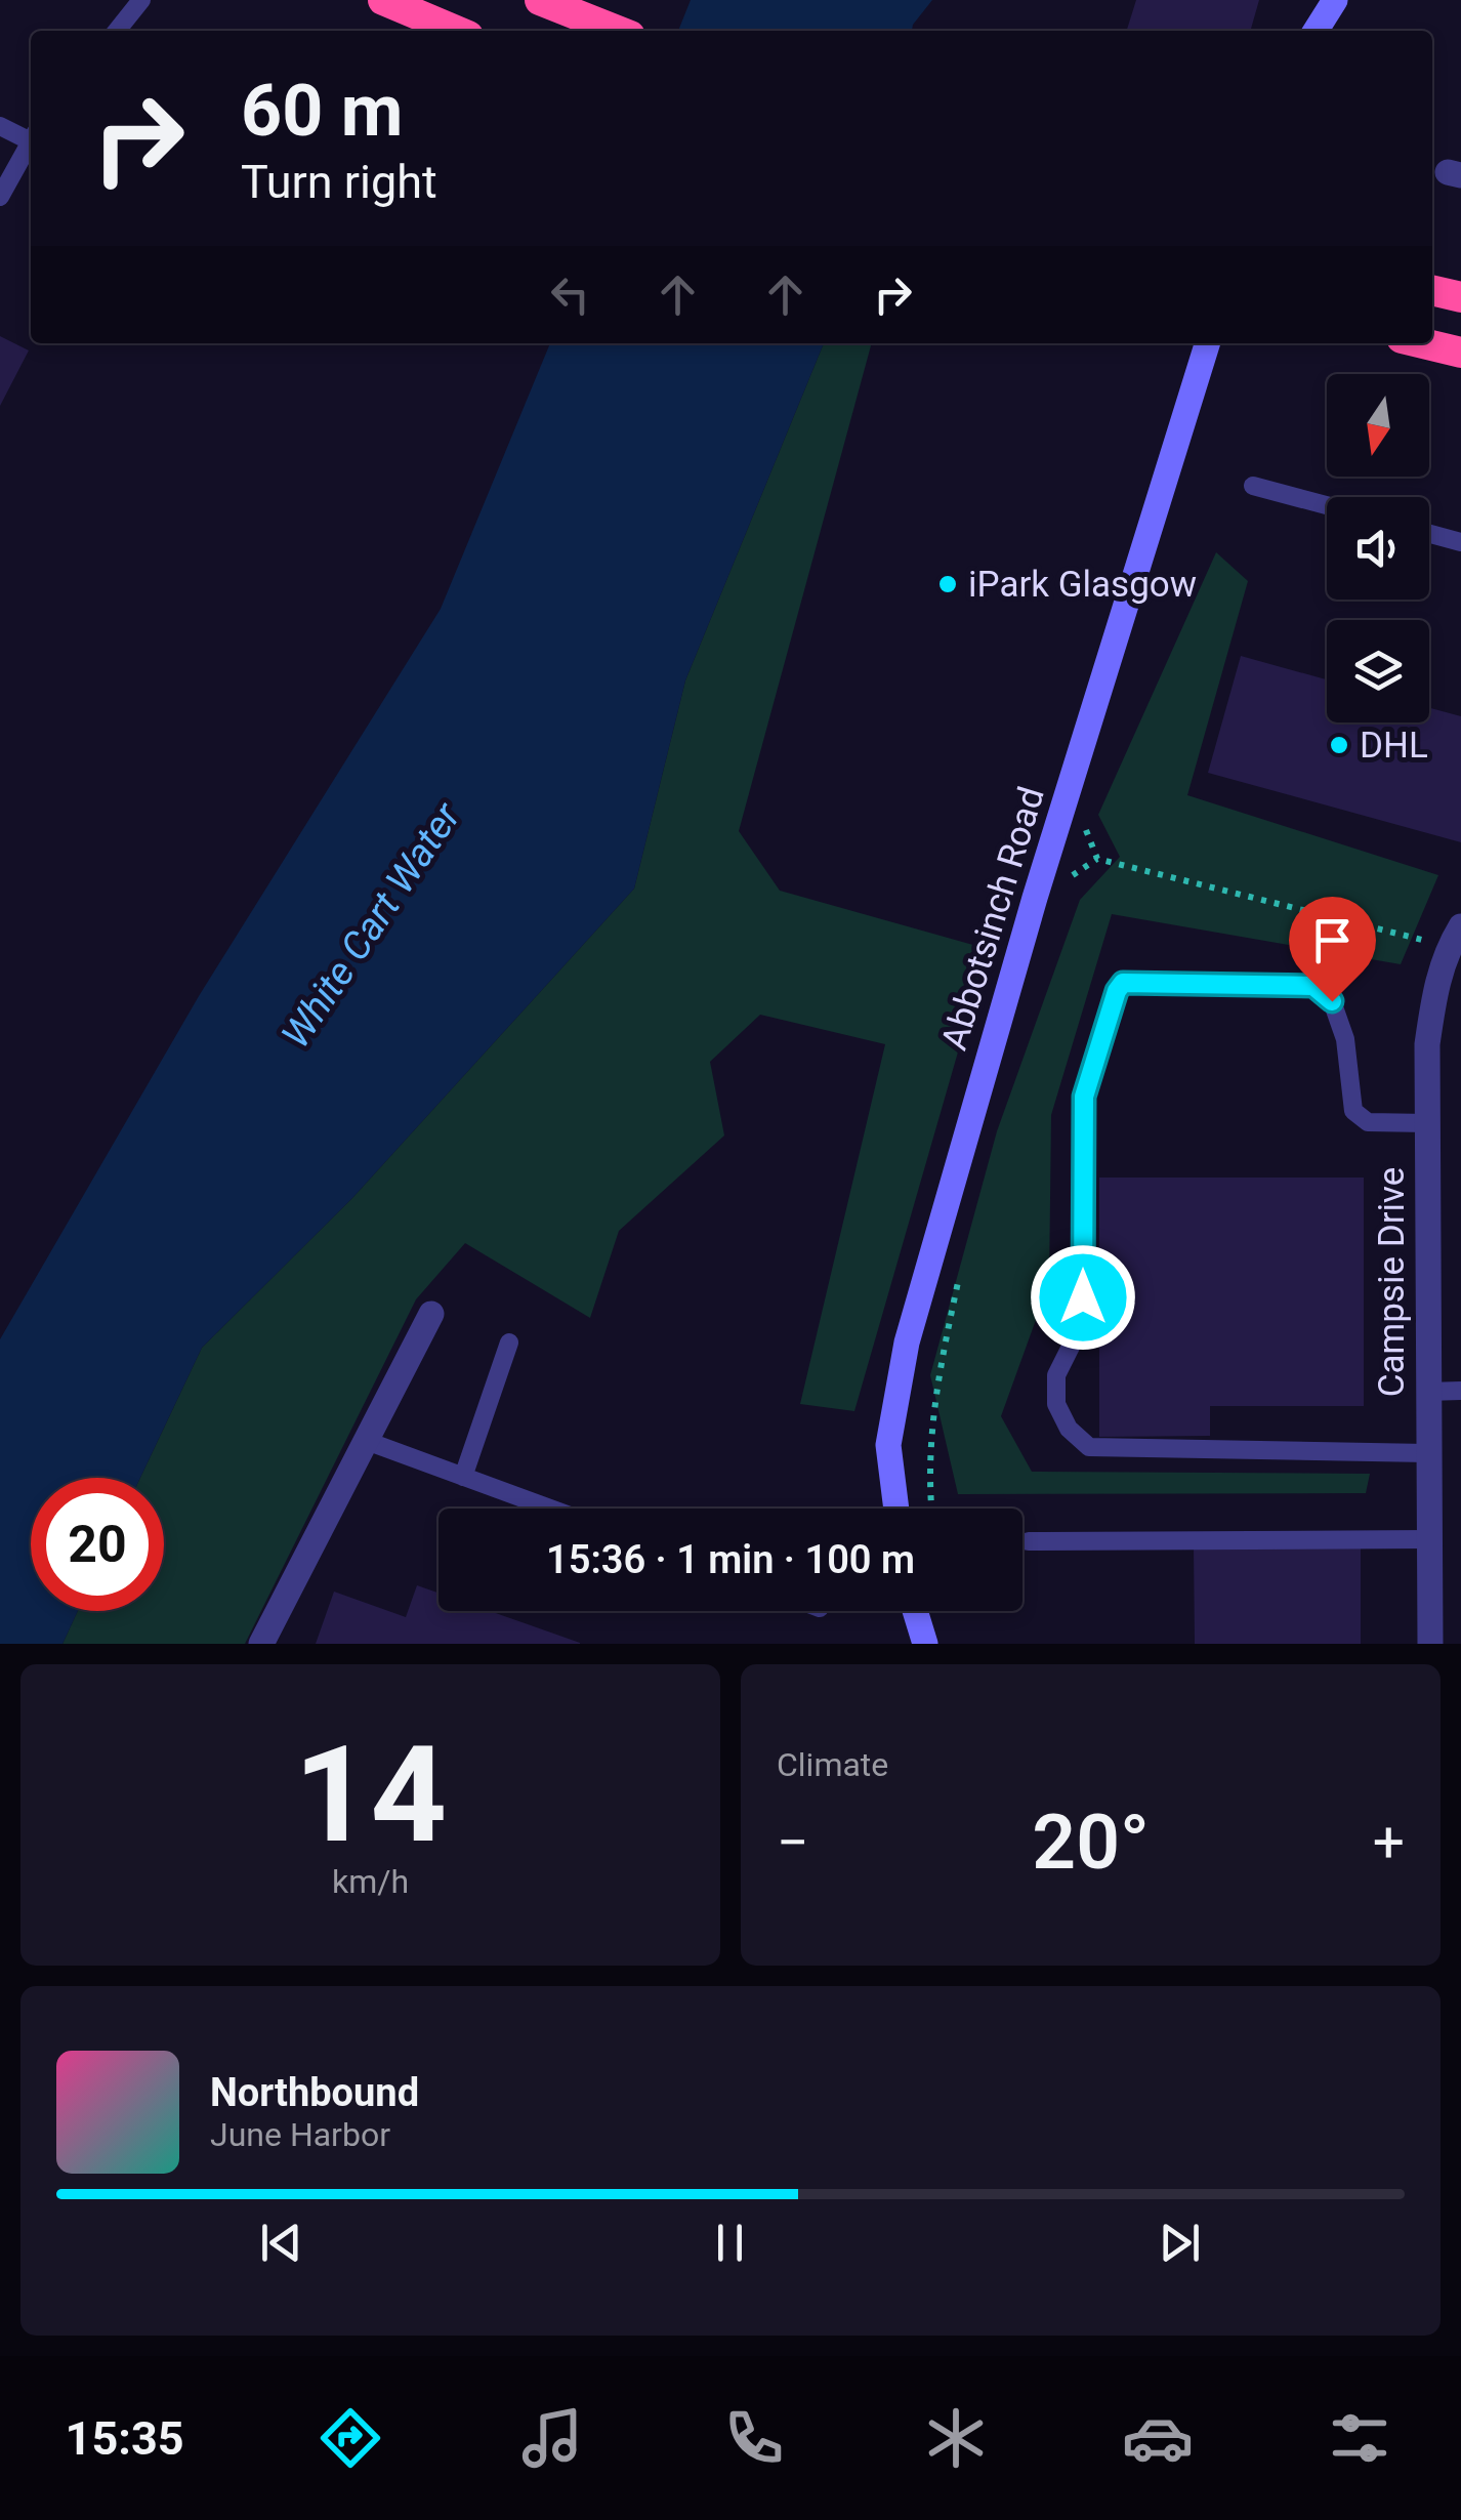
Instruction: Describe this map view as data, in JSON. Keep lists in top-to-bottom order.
{
  "streets": {
    "street": ["Abbotsinch Road", "Campsie Drive"]
  },
  "water": ["White Cart Water"],
  "places": ["iPark Glasgow", "DHL"],
  "north": "bottom",
  "page": {
    "turn": ["60 m", "Turn right"],
    "limit": "20",
    "trip": "15:36 · 1 min · 100 m",
    "tile": [
      ["14", "km/h"],
      "Climate"
    ],
    "heat": ["−", "20°", "+"],
    "song": ["Northbound", "June Harbor"],
    "tabs": "15:35"
  }
}
